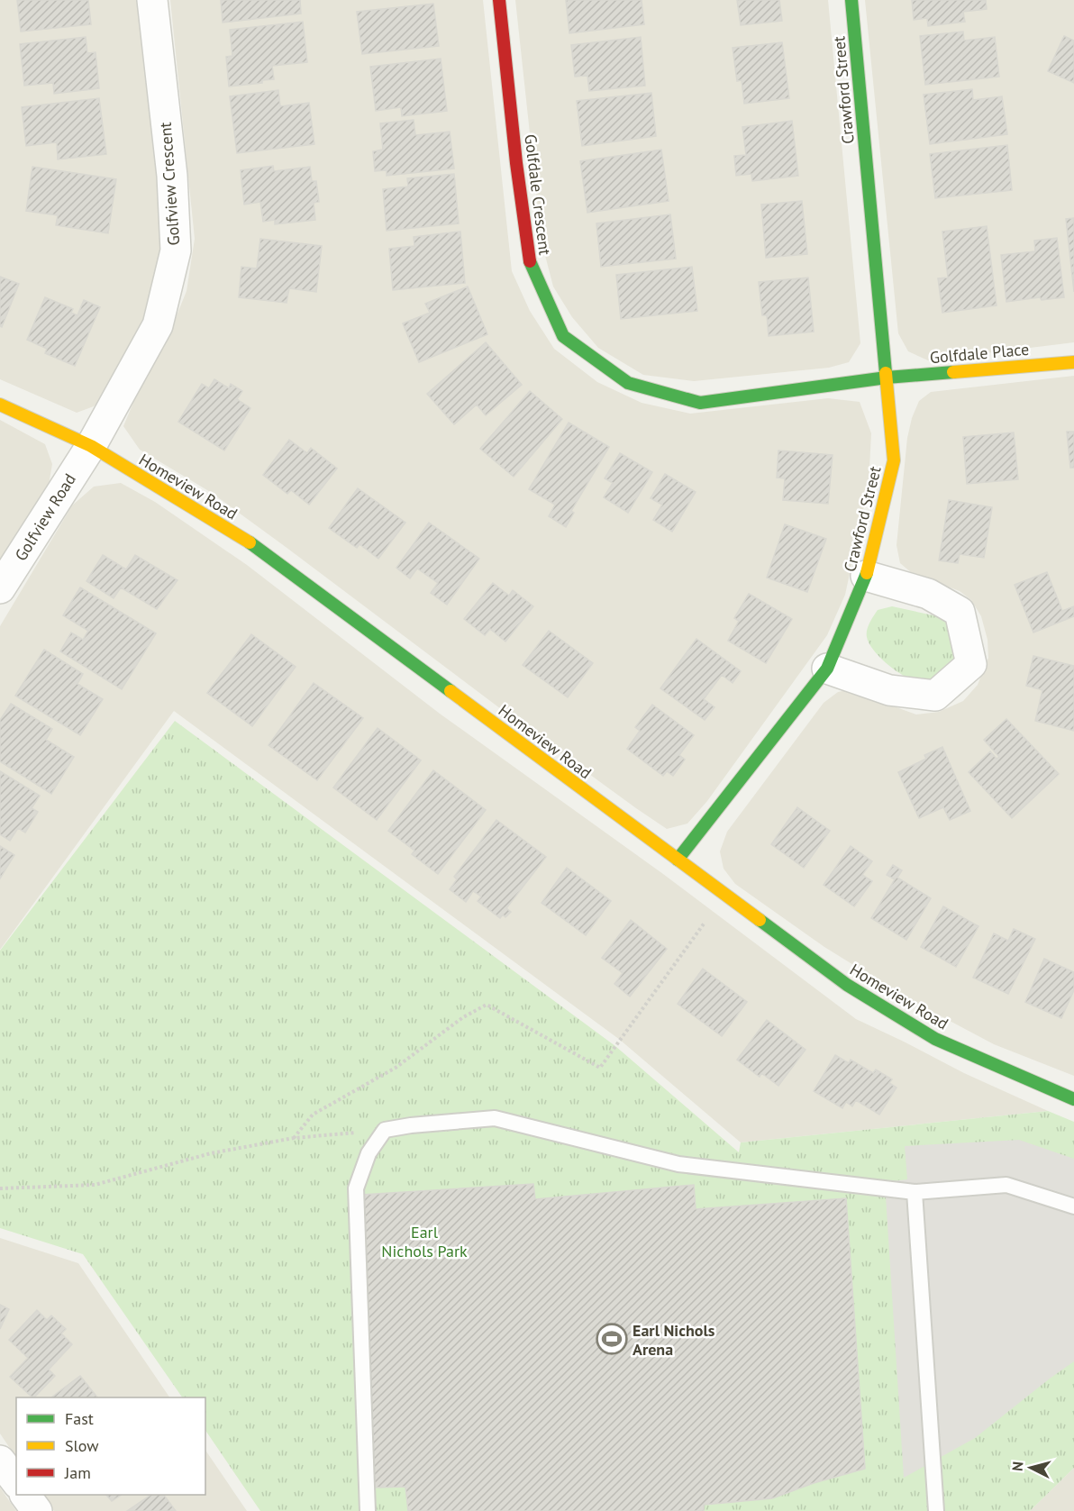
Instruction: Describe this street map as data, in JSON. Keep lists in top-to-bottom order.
{
  "streets": {
    "street": [
      "Crawford Street",
      "Golfview Crescent",
      "Golfdale Crescent",
      "Golfdale Place",
      "Homeview Road",
      "Golfview Road"
    ]
  },
  "crossings": [
    ["Crawford Street", "Golfdale Crescent"],
    ["Crawford Street", "Golfdale Place"],
    ["Crawford Street", "Homeview Road"],
    ["Golfview Crescent", "Homeview Road"],
    ["Golfview Crescent", "Golfview Road"],
    ["Golfdale Crescent", "Golfdale Place"],
    ["Homeview Road", "Golfview Road"]
  ],
  "parks": ["Earl Nichols Park"],
  "places": {
    "sports": ["Earl Nichols Arena"]
  },
  "legend": ["Fast", "Slow", "Jam"],
  "north": "left"
}
